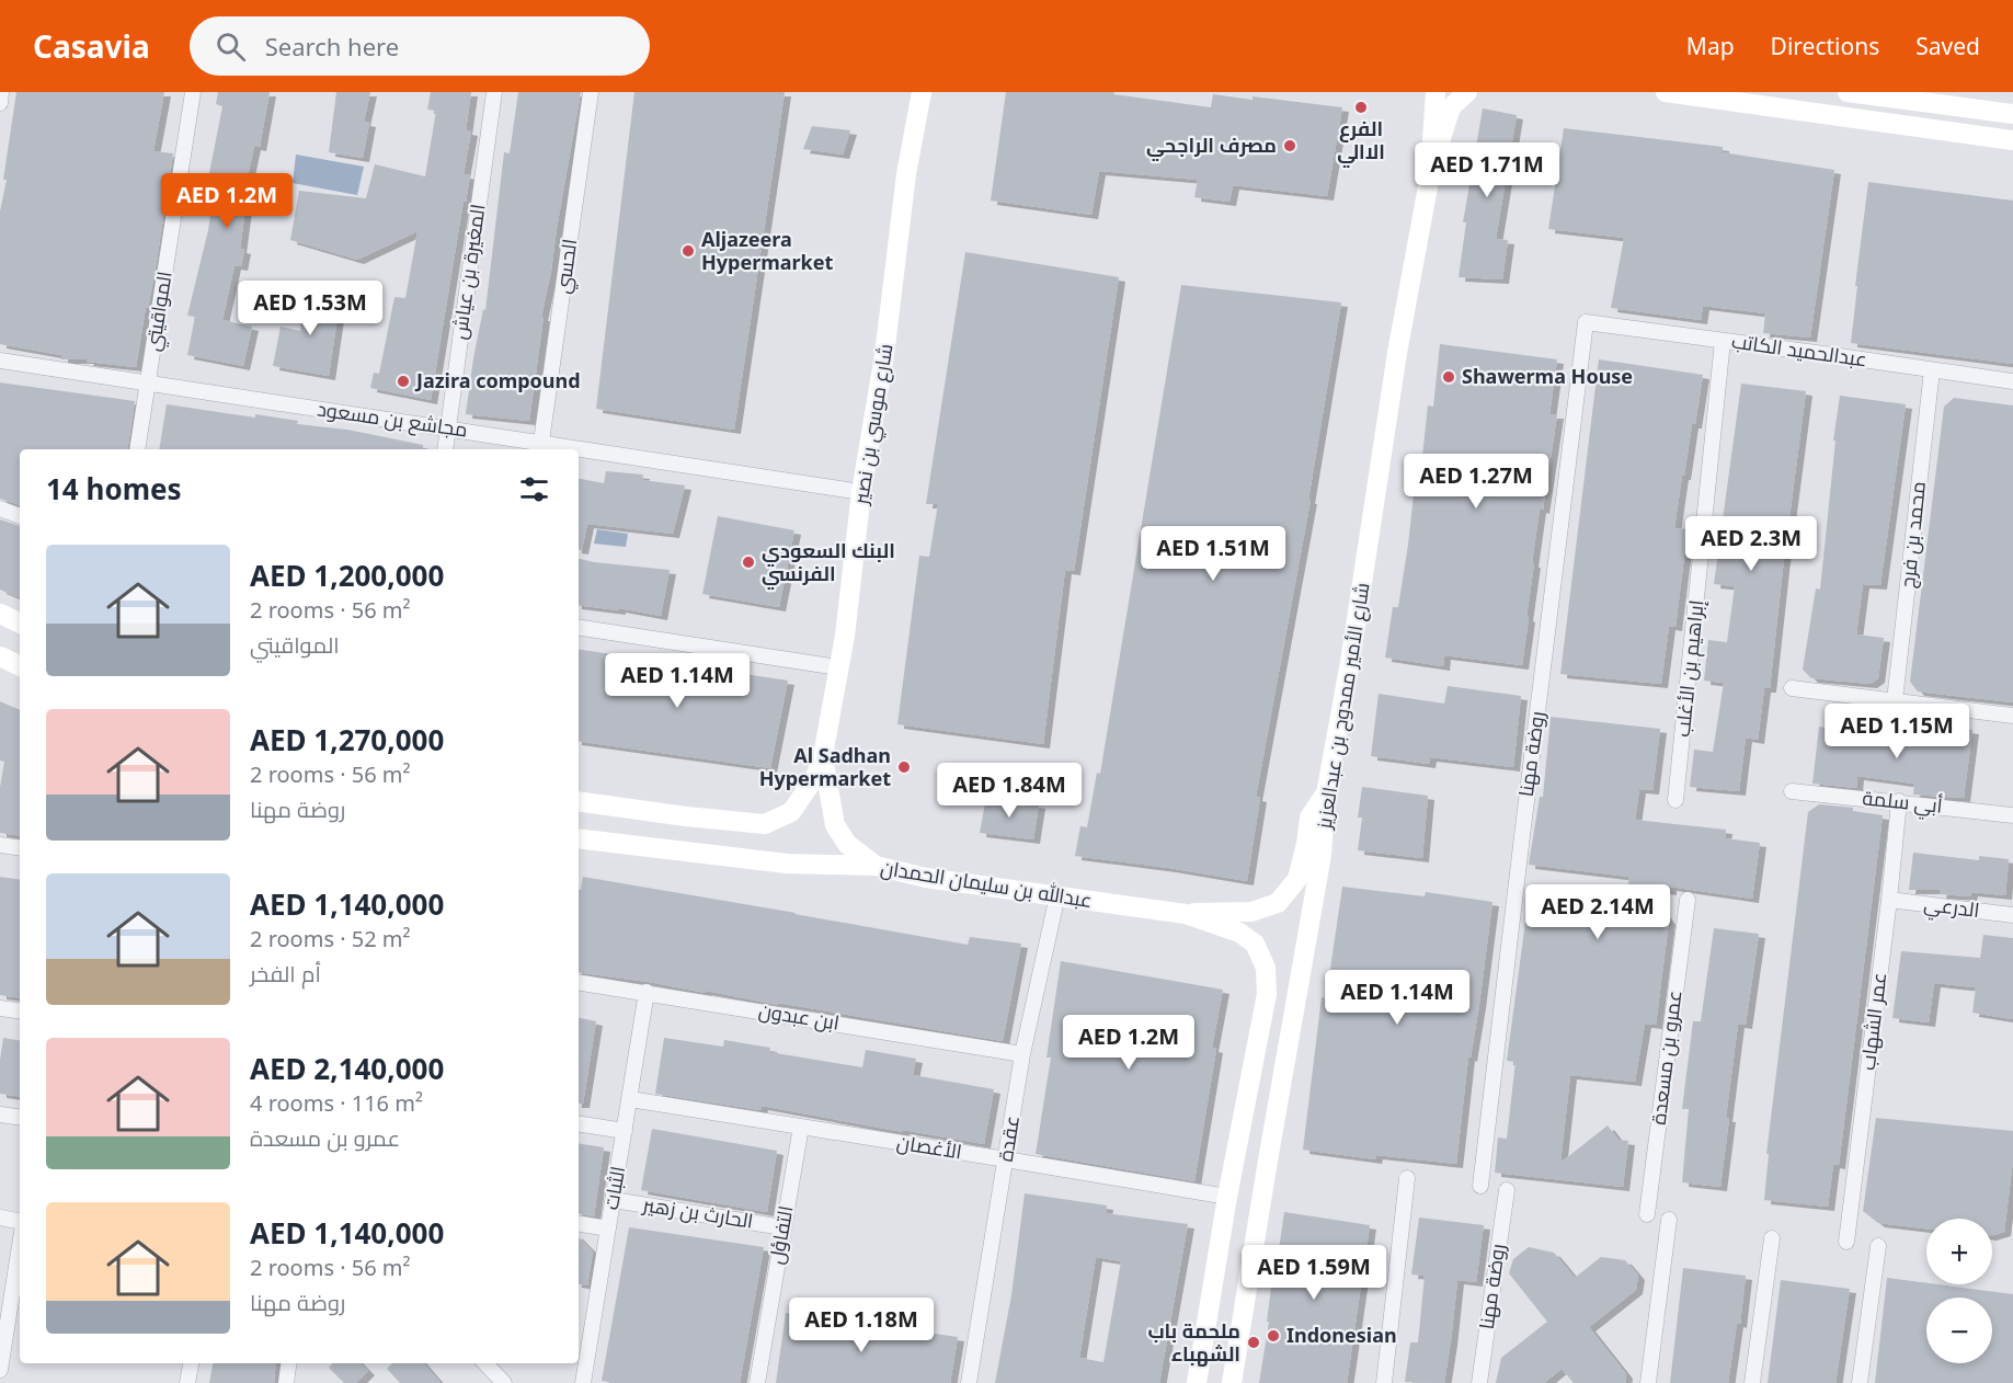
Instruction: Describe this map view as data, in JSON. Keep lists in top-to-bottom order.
{
  "streets": {
    "street": [
      "الحسي",
      "المغيرة بن عياش",
      "المواقيتي",
      "عبدالحميد الكاتب",
      "مجاشع بن مسعود",
      "شارع موسي بن نصير",
      "محمد بن فرج",
      "إبراهيم بن الأغلب",
      "شارع الأمير ممدوح بن عبدالعزيز",
      "روضة مهنا",
      "أبي سلمة",
      "عبدالله بن سليمان الحمدان",
      "الدرعي",
      "ابن عبدون",
      "عمر الشهاب",
      "عمرو بن مسعدة",
      "عقدة",
      "الأغصان",
      "الثبات",
      "الحارث بن زهير",
      "التفاؤل"
    ]
  },
  "crossings": [
    ["الحسي", "مجاشع بن مسعود"],
    ["المغيرة بن عياش", "مجاشع بن مسعود"],
    ["المواقيتي", "مجاشع بن مسعود"],
    ["عبدالحميد الكاتب", "محمد بن فرج"],
    ["عبدالحميد الكاتب", "إبراهيم بن الأغلب"],
    ["عبدالحميد الكاتب", "روضة مهنا"],
    ["مجاشع بن مسعود", "شارع موسي بن نصير"],
    ["أبي سلمة", "عمر الشهاب"],
    ["عبدالله بن سليمان الحمدان", "عقدة"],
    ["الدرعي", "عمر الشهاب"],
    ["ابن عبدون", "عقدة"],
    ["ابن عبدون", "الثبات"],
    ["عقدة", "الأغصان"],
    ["الأغصان", "الثبات"],
    ["الأغصان", "التفاؤل"],
    ["الثبات", "الحارث بن زهير"],
    ["الحارث بن زهير", "التفاؤل"]
  ],
  "places": [
    "الفرع الاالي",
    "مصرف الراجحي",
    "Aljazeera Hypermarket",
    "Shawerma House",
    "Jazira compound",
    "البنك السعودي الفرنسي",
    "Al Sadhan Hypermarket",
    "Indonesian",
    "ملحمة باب الشهباء"
  ],
  "page": {
    "header": "Casavia",
    "search": "Search here",
    "nav": ["Map", "Directions", "Saved"],
    "price": [
      "AED 1.71M",
      "AED 1.2M",
      "AED 1.53M",
      "AED 1.27M",
      "AED 2.3M",
      "AED 1.51M",
      "AED 1.14M",
      "AED 1.15M",
      "AED 1.84M",
      "AED 2.14M",
      "AED 1.14M",
      "AED 1.2M",
      "AED 1.59M",
      "AED 1.18M"
    ],
    "heading": "14 homes",
    "list": [
      {
        "name": "AED 1,200,000",
        "note": "2 rooms · 56 m² · المواقيتي"
      },
      {
        "name": "AED 1,270,000",
        "note": "2 rooms · 56 m² · روضة مهنا"
      },
      {
        "name": "AED 1,140,000",
        "note": "2 rooms · 52 m² · أم الفخر"
      },
      {
        "name": "AED 2,140,000",
        "note": "4 rooms · 116 m² · عمرو بن مسعدة"
      },
      {
        "name": "AED 1,140,000",
        "note": "2 rooms · 56 m² · روضة مهنا"
      }
    ],
    "map_buttons": ["+", "−"]
  }
}
